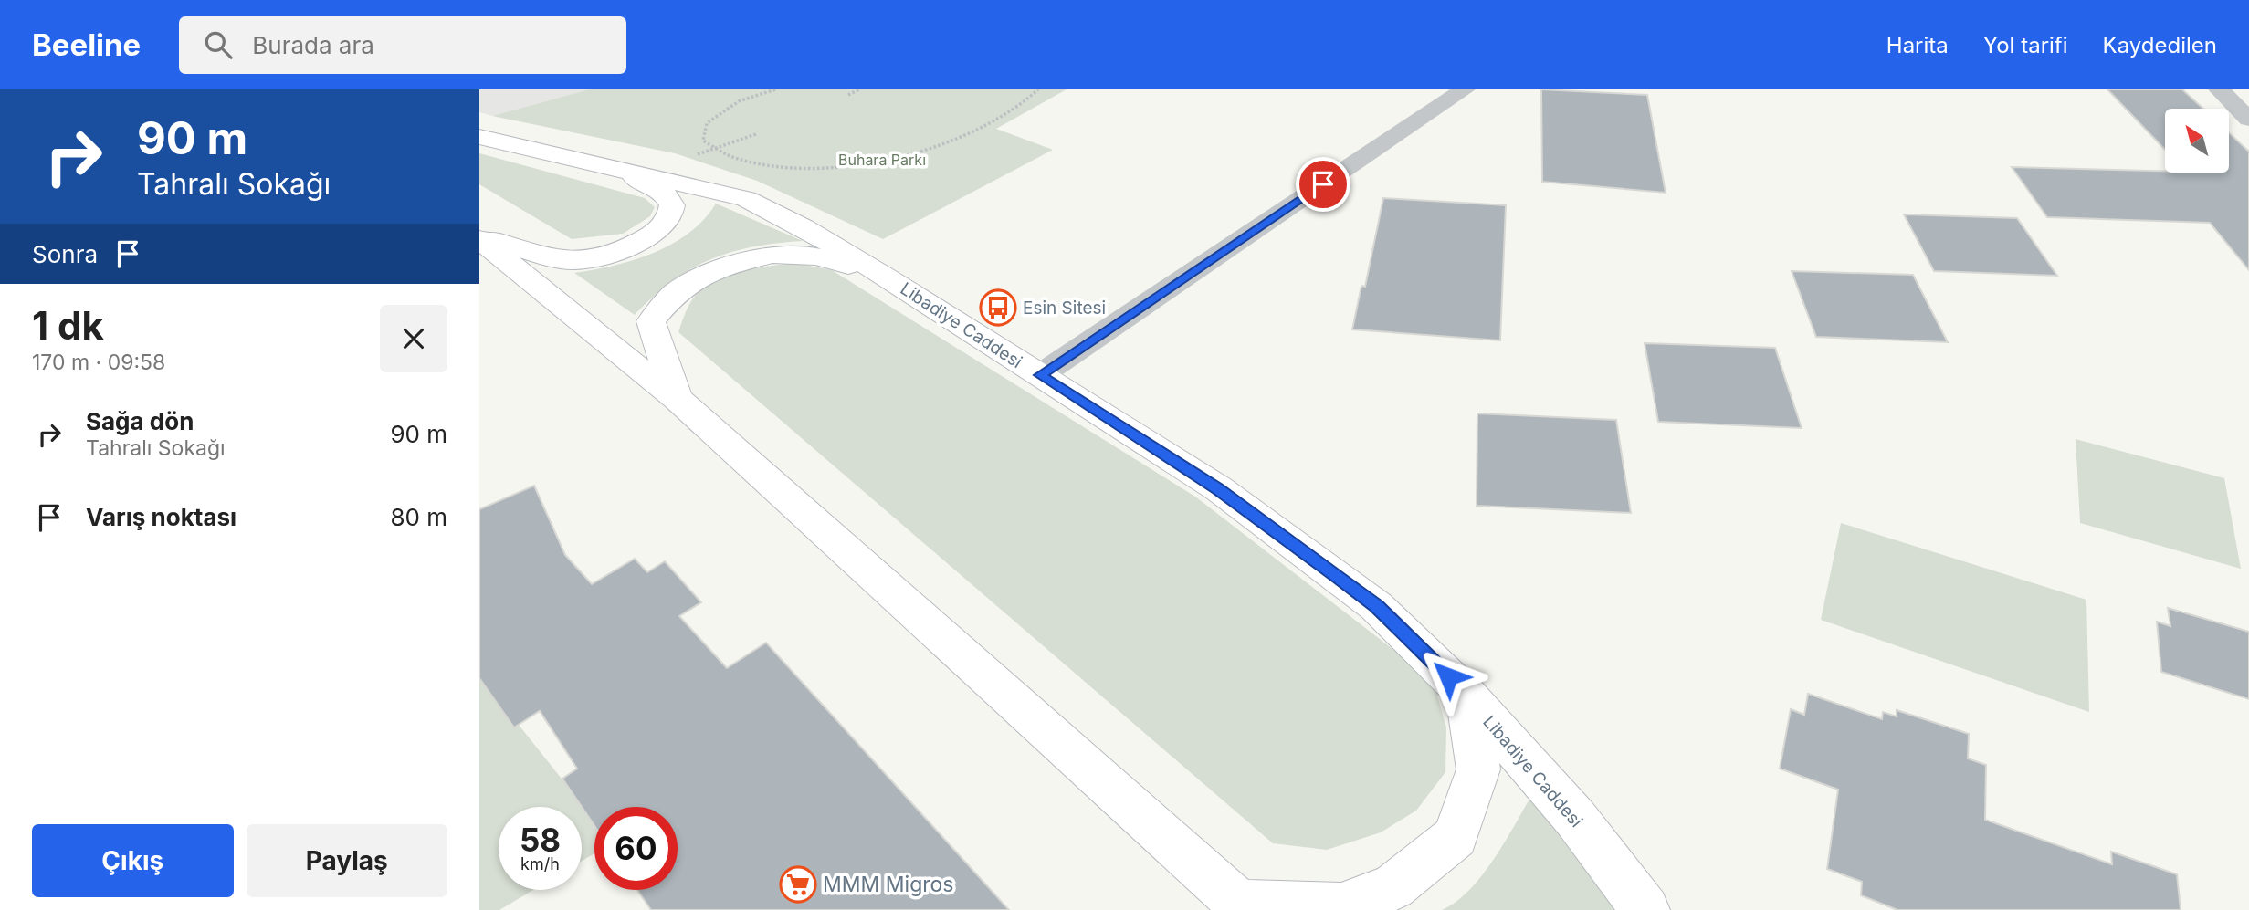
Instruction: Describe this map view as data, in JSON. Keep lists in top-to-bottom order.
{
  "streets": {
    "main road": ["Libadiye Caddesi"]
  },
  "parks": ["Buhara Parkı"],
  "places": {
    "bus stop": ["Esin Sitesi"],
    "supermarket": ["MMM Migros"]
  },
  "north": "top left",
  "page": {
    "header": "Beeline",
    "search": "Burada ara",
    "nav": ["Harita", "Yol tarifi", "Kaydedilen"],
    "turn": ["90 m", "Tahralı Sokağı"],
    "then": "Sonra",
    "heading": ["1 dk", "170 m · 09:58"],
    "list": [
      {
        "name": "Sağa dön",
        "note": "Tahralı Sokağı",
        "value": "90 m"
      },
      {
        "name": "Varış noktası",
        "value": "80 m"
      }
    ],
    "speed": "58 km/h",
    "limit": "60",
    "buttons": ["Çıkış", "Paylaş"]
  }
}
